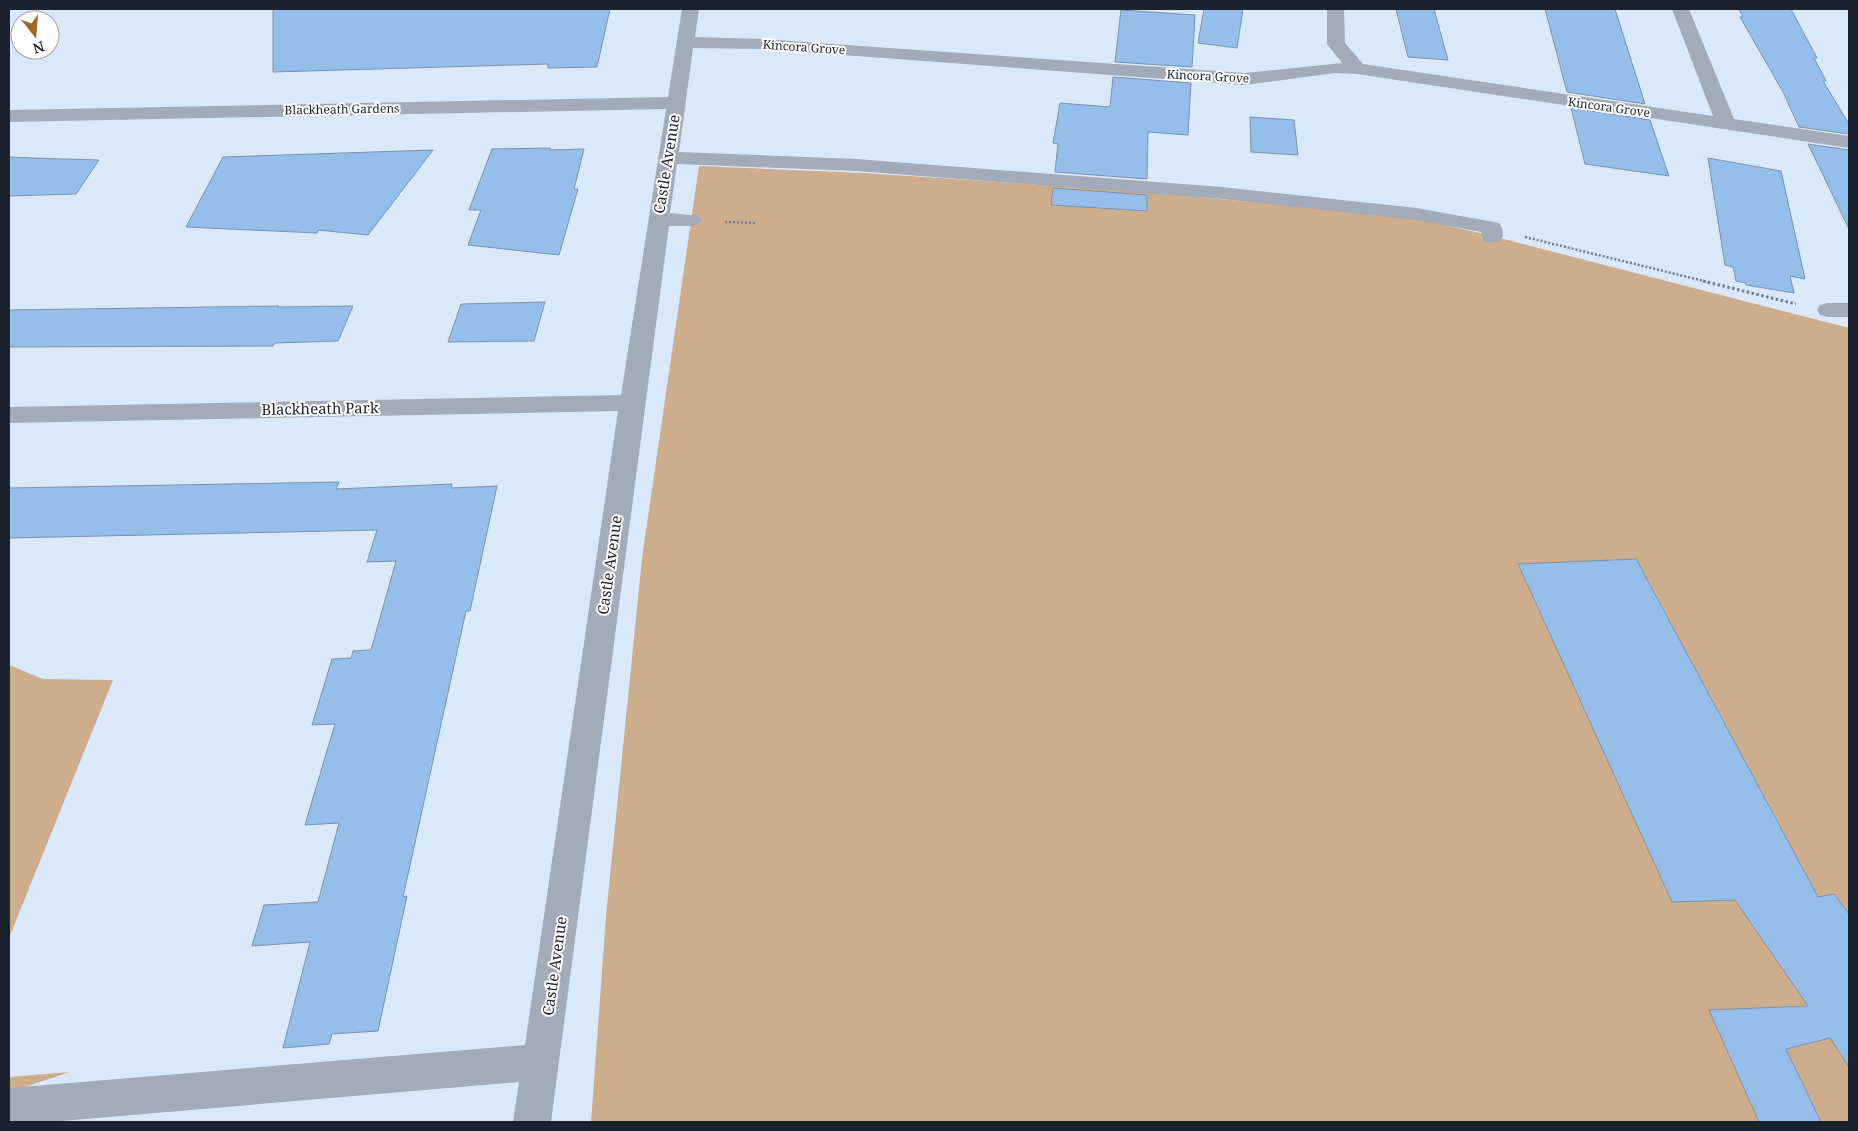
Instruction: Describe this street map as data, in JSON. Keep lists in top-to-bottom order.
{
  "streets": {
    "street": [
      "Kincora Grove",
      "Blackheath Gardens",
      "Castle Avenue",
      "Blackheath Park"
    ]
  },
  "crossings": [
    ["Kincora Grove", "Castle Avenue"],
    ["Blackheath Gardens", "Castle Avenue"],
    ["Castle Avenue", "Blackheath Park"]
  ],
  "north": "bottom"
}
